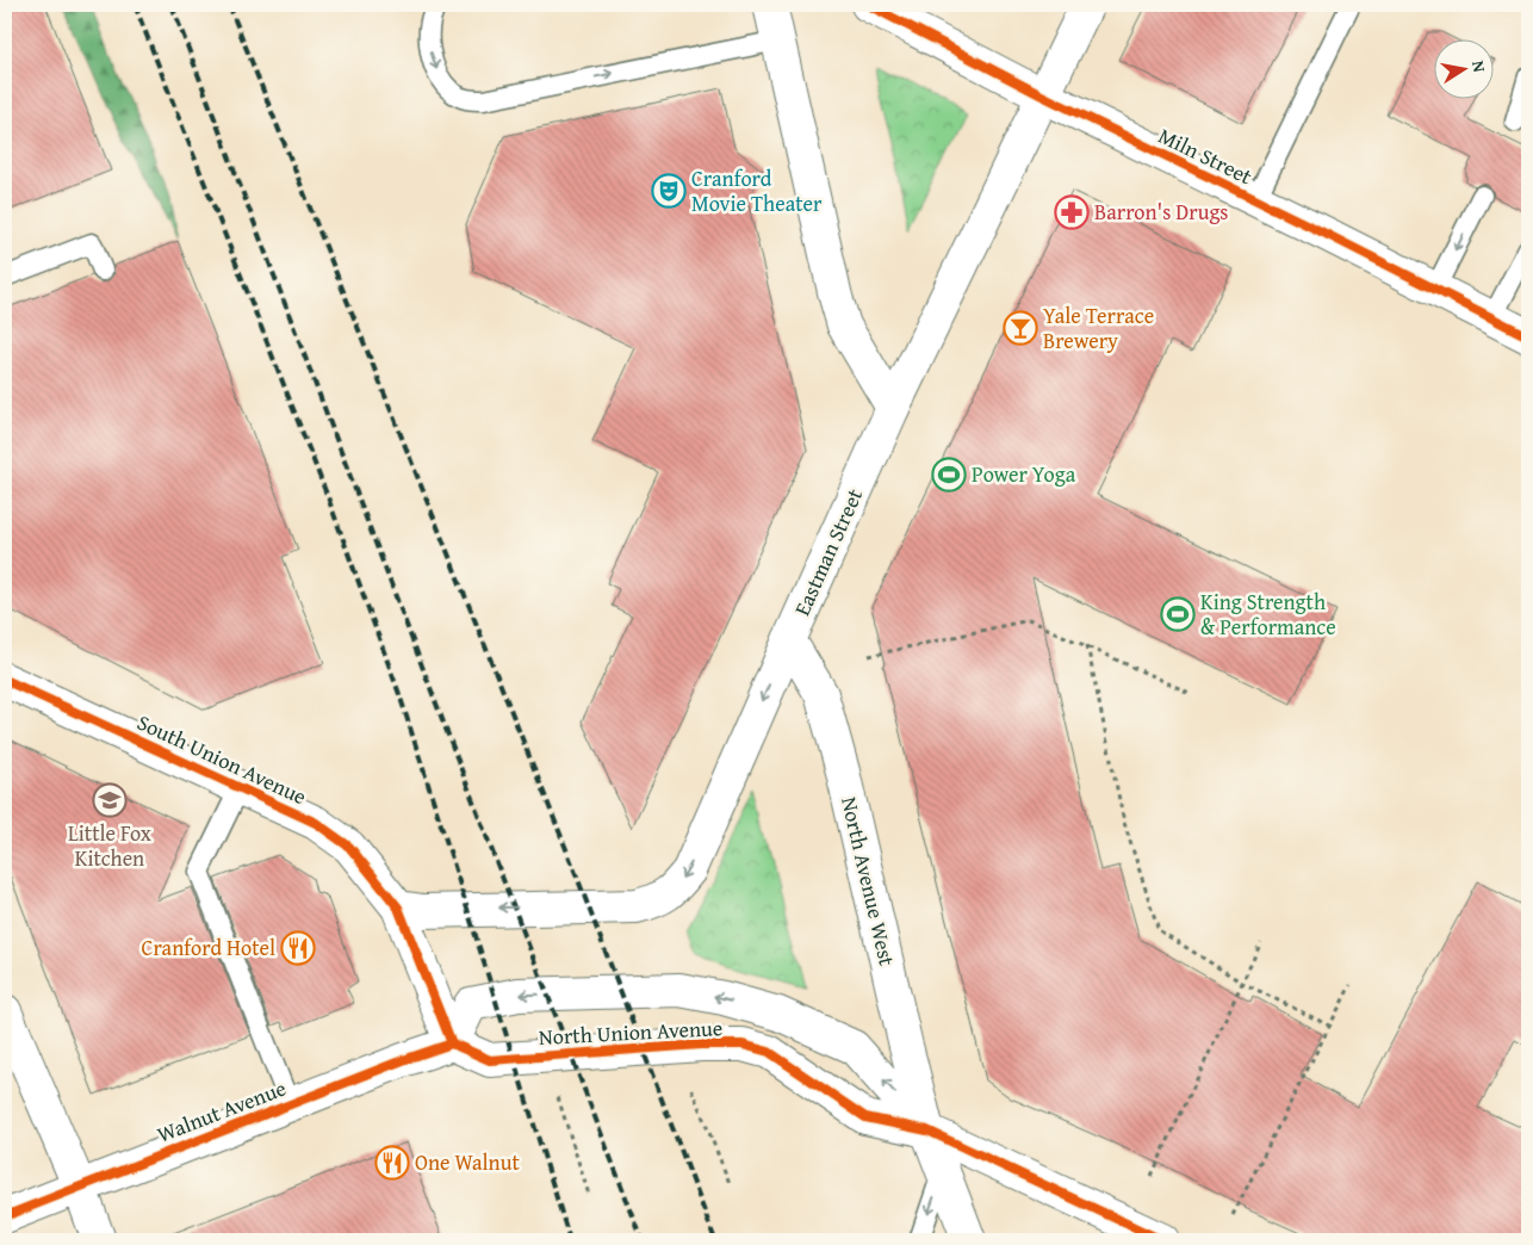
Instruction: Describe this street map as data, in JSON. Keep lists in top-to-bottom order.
{
  "streets": {
    "street": [
      "Miln Street",
      "Eastman Street",
      "South Union Avenue",
      "North Avenue West",
      "North Union Avenue",
      "Walnut Avenue"
    ]
  },
  "crossings": [
    ["Miln Street", "Eastman Street"],
    ["Eastman Street", "South Union Avenue"],
    ["Eastman Street", "North Avenue West"],
    ["South Union Avenue", "North Union Avenue"],
    ["South Union Avenue", "Walnut Avenue"],
    ["North Avenue West", "North Union Avenue"],
    ["North Union Avenue", "Walnut Avenue"]
  ],
  "one_way": ["Eastman Street"],
  "places": {
    "theatre": ["Cranford Movie Theater"],
    "pharmacy": ["Barron's Drugs"],
    "bar": ["Yale Terrace Brewery"],
    "sports": ["Power Yoga", "King Strength & Performance"],
    "school or university": ["Little Fox Kitchen"],
    "restaurant": ["Cranford Hotel", "One Walnut"]
  },
  "north": "right"
}
